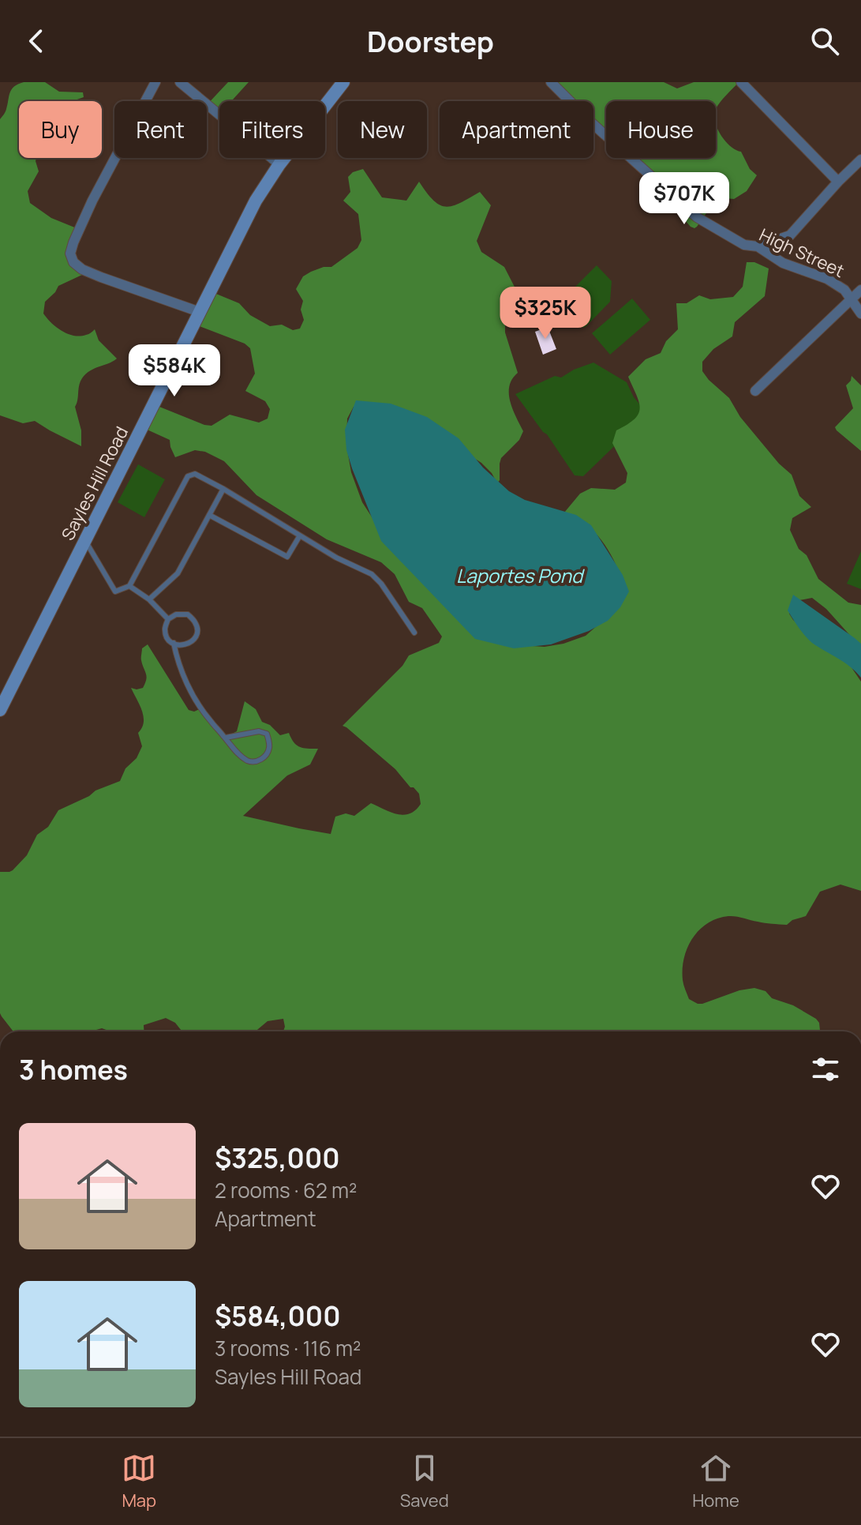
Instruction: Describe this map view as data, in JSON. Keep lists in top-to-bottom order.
{
  "streets": {
    "main road": ["Sayles Hill Road"],
    "street": ["High Street"]
  },
  "water": ["Laportes Pond"],
  "page": {
    "header": "Doorstep",
    "chip": [
      "Buy",
      "Rent",
      "Filters",
      "New",
      "Apartment",
      "House"
    ],
    "price": ["$707K", "$325K", "$584K"],
    "heading": "3 homes",
    "list": [
      {
        "name": "$325,000",
        "note": "2 rooms · 62 m² · Apartment"
      },
      {
        "name": "$584,000",
        "note": "3 rooms · 116 m² · Sayles Hill Road"
      }
    ],
    "tabs": ["Map", "Saved", "Home"]
  }
}
